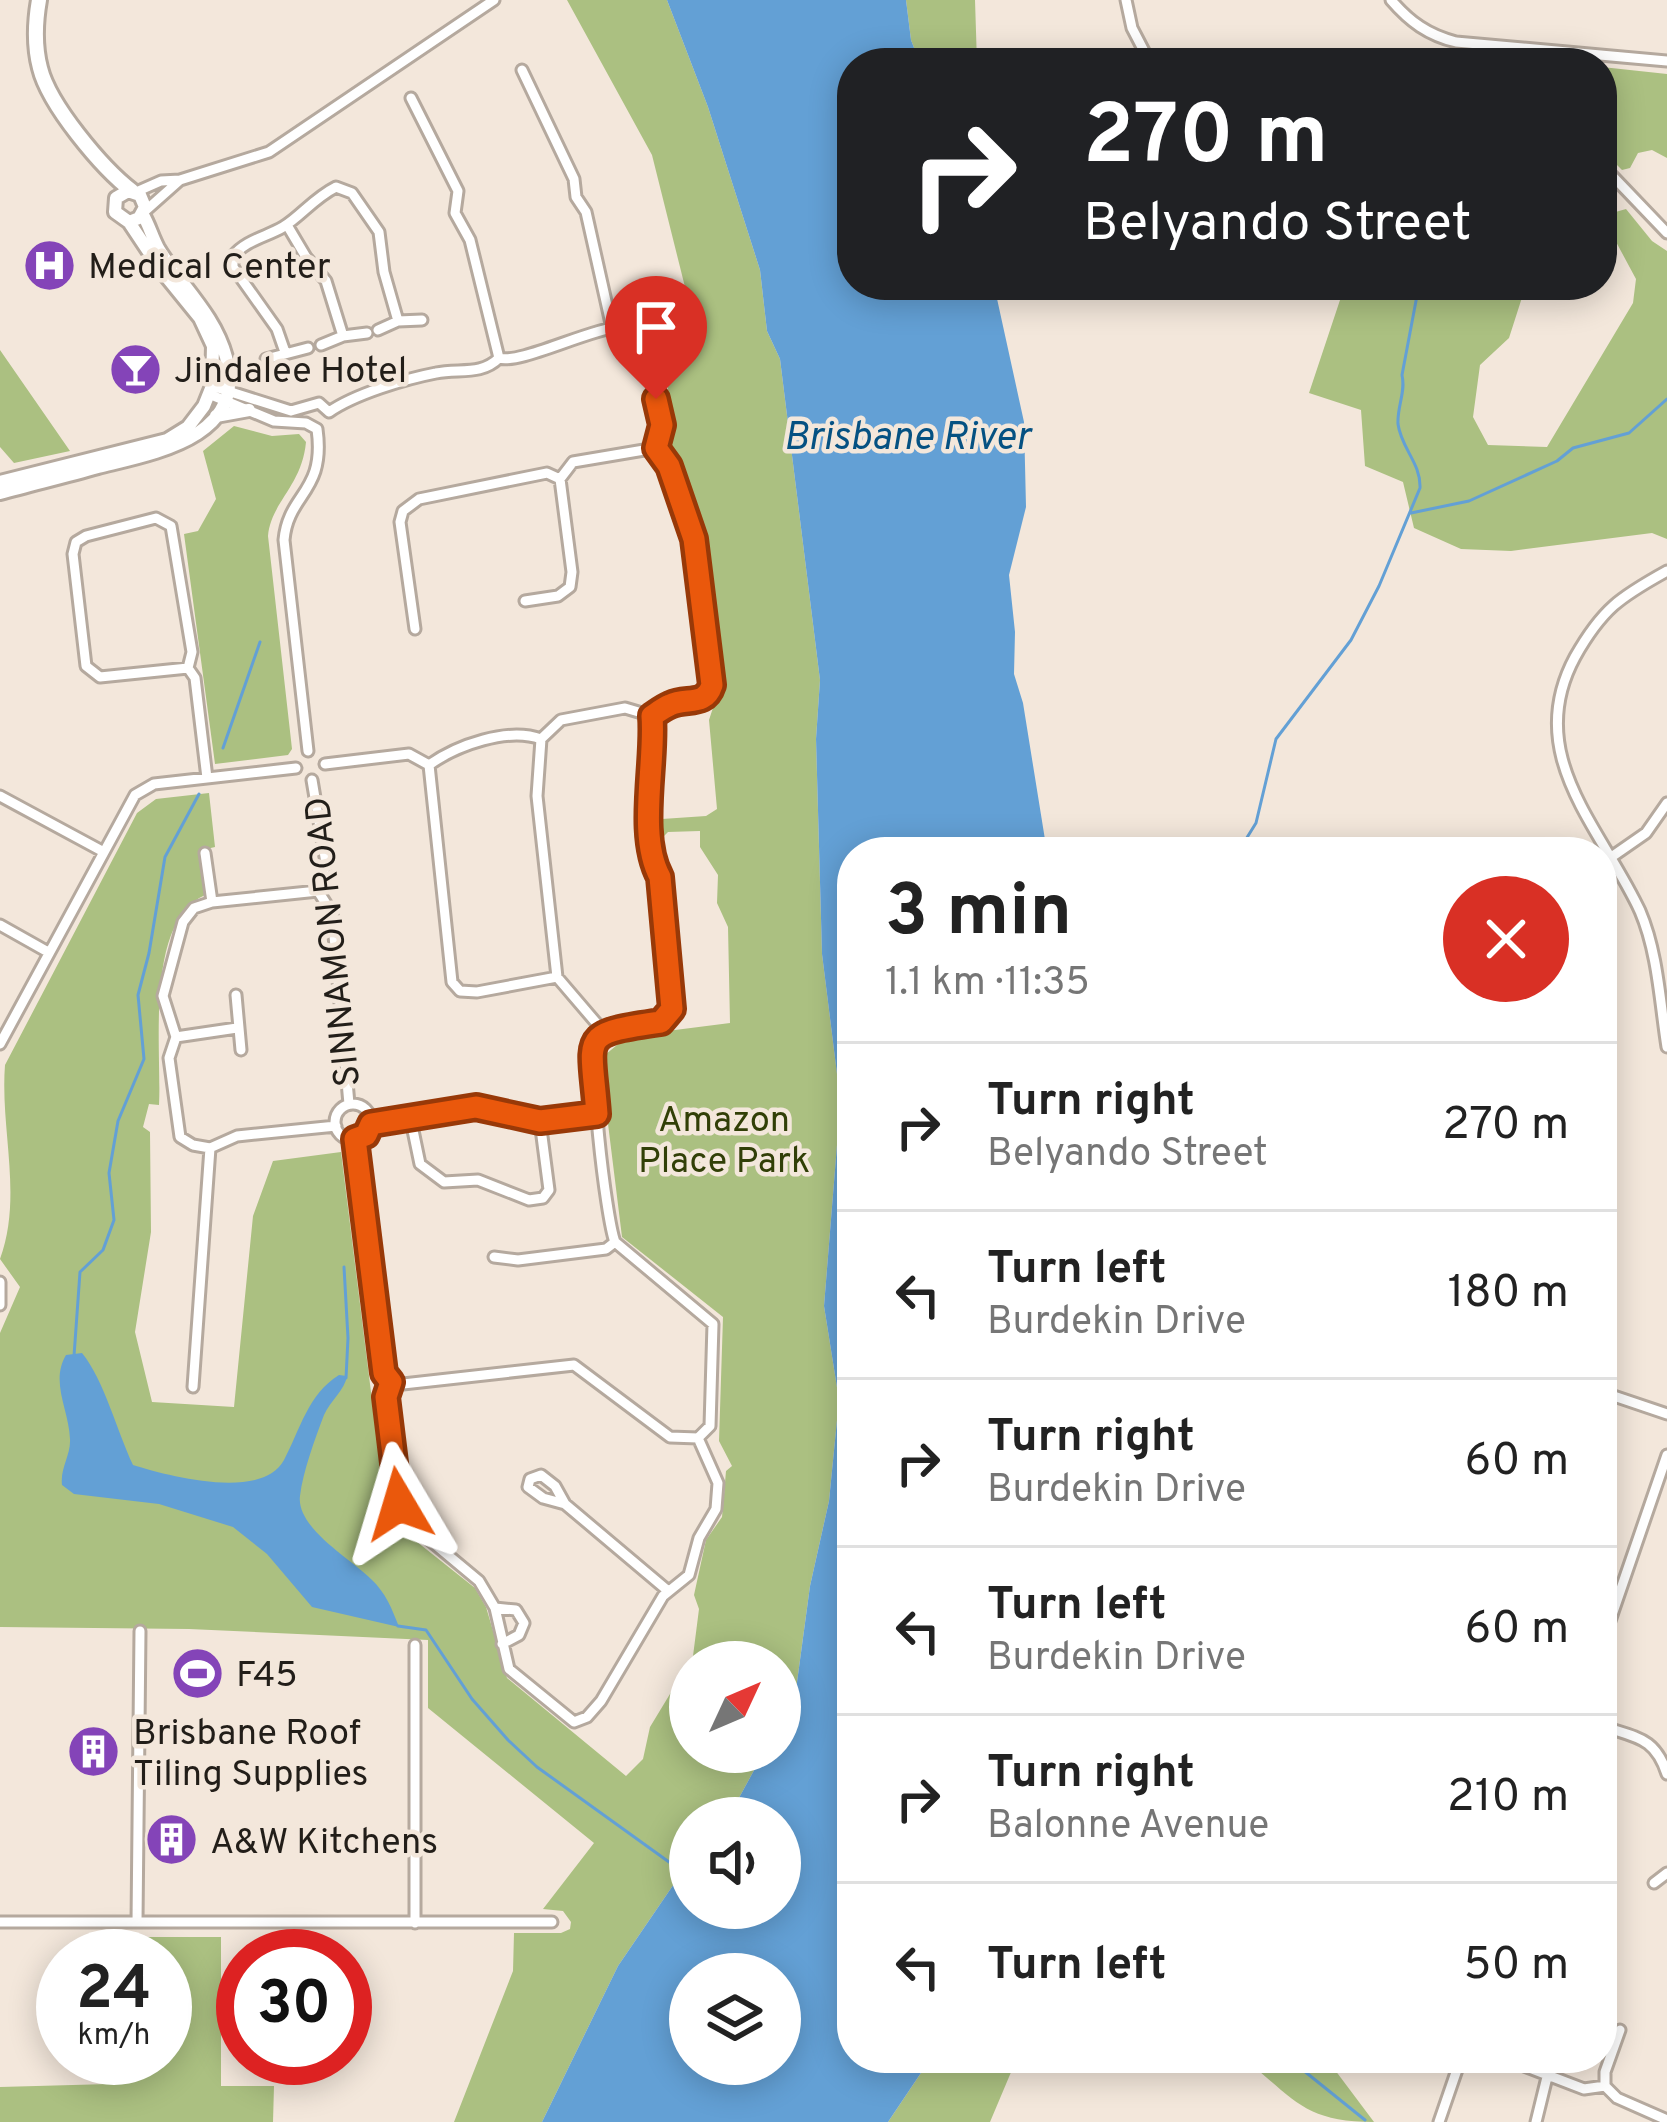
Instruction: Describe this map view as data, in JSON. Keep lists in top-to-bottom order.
{
  "streets": {
    "street": ["SINNAMON ROAD"]
  },
  "water": ["Brisbane River"],
  "parks": ["Amazon Place Park"],
  "places": {
    "hospital": ["Medical Center"],
    "bar": ["Jindalee Hotel"],
    "sports": ["F45"],
    "building": ["Brisbane Roof Tiling Supplies", "A&W Kitchens"]
  },
  "north": "top right",
  "page": {
    "turn": ["270 m", "Belyando Street"],
    "heading": ["3 min", "1.1 km · 11:35"],
    "list": [
      {
        "name": "Turn right",
        "note": "Belyando Street",
        "value": "270 m"
      },
      {
        "name": "Turn left",
        "note": "Burdekin Drive",
        "value": "180 m"
      },
      {
        "name": "Turn right",
        "note": "Burdekin Drive",
        "value": "60 m"
      },
      {
        "name": "Turn left",
        "note": "Burdekin Drive",
        "value": "60 m"
      },
      {
        "name": "Turn right",
        "note": "Balonne Avenue",
        "value": "210 m"
      },
      {
        "name": "Turn left",
        "value": "50 m"
      }
    ],
    "speed": "24 km/h",
    "limit": "30"
  }
}
